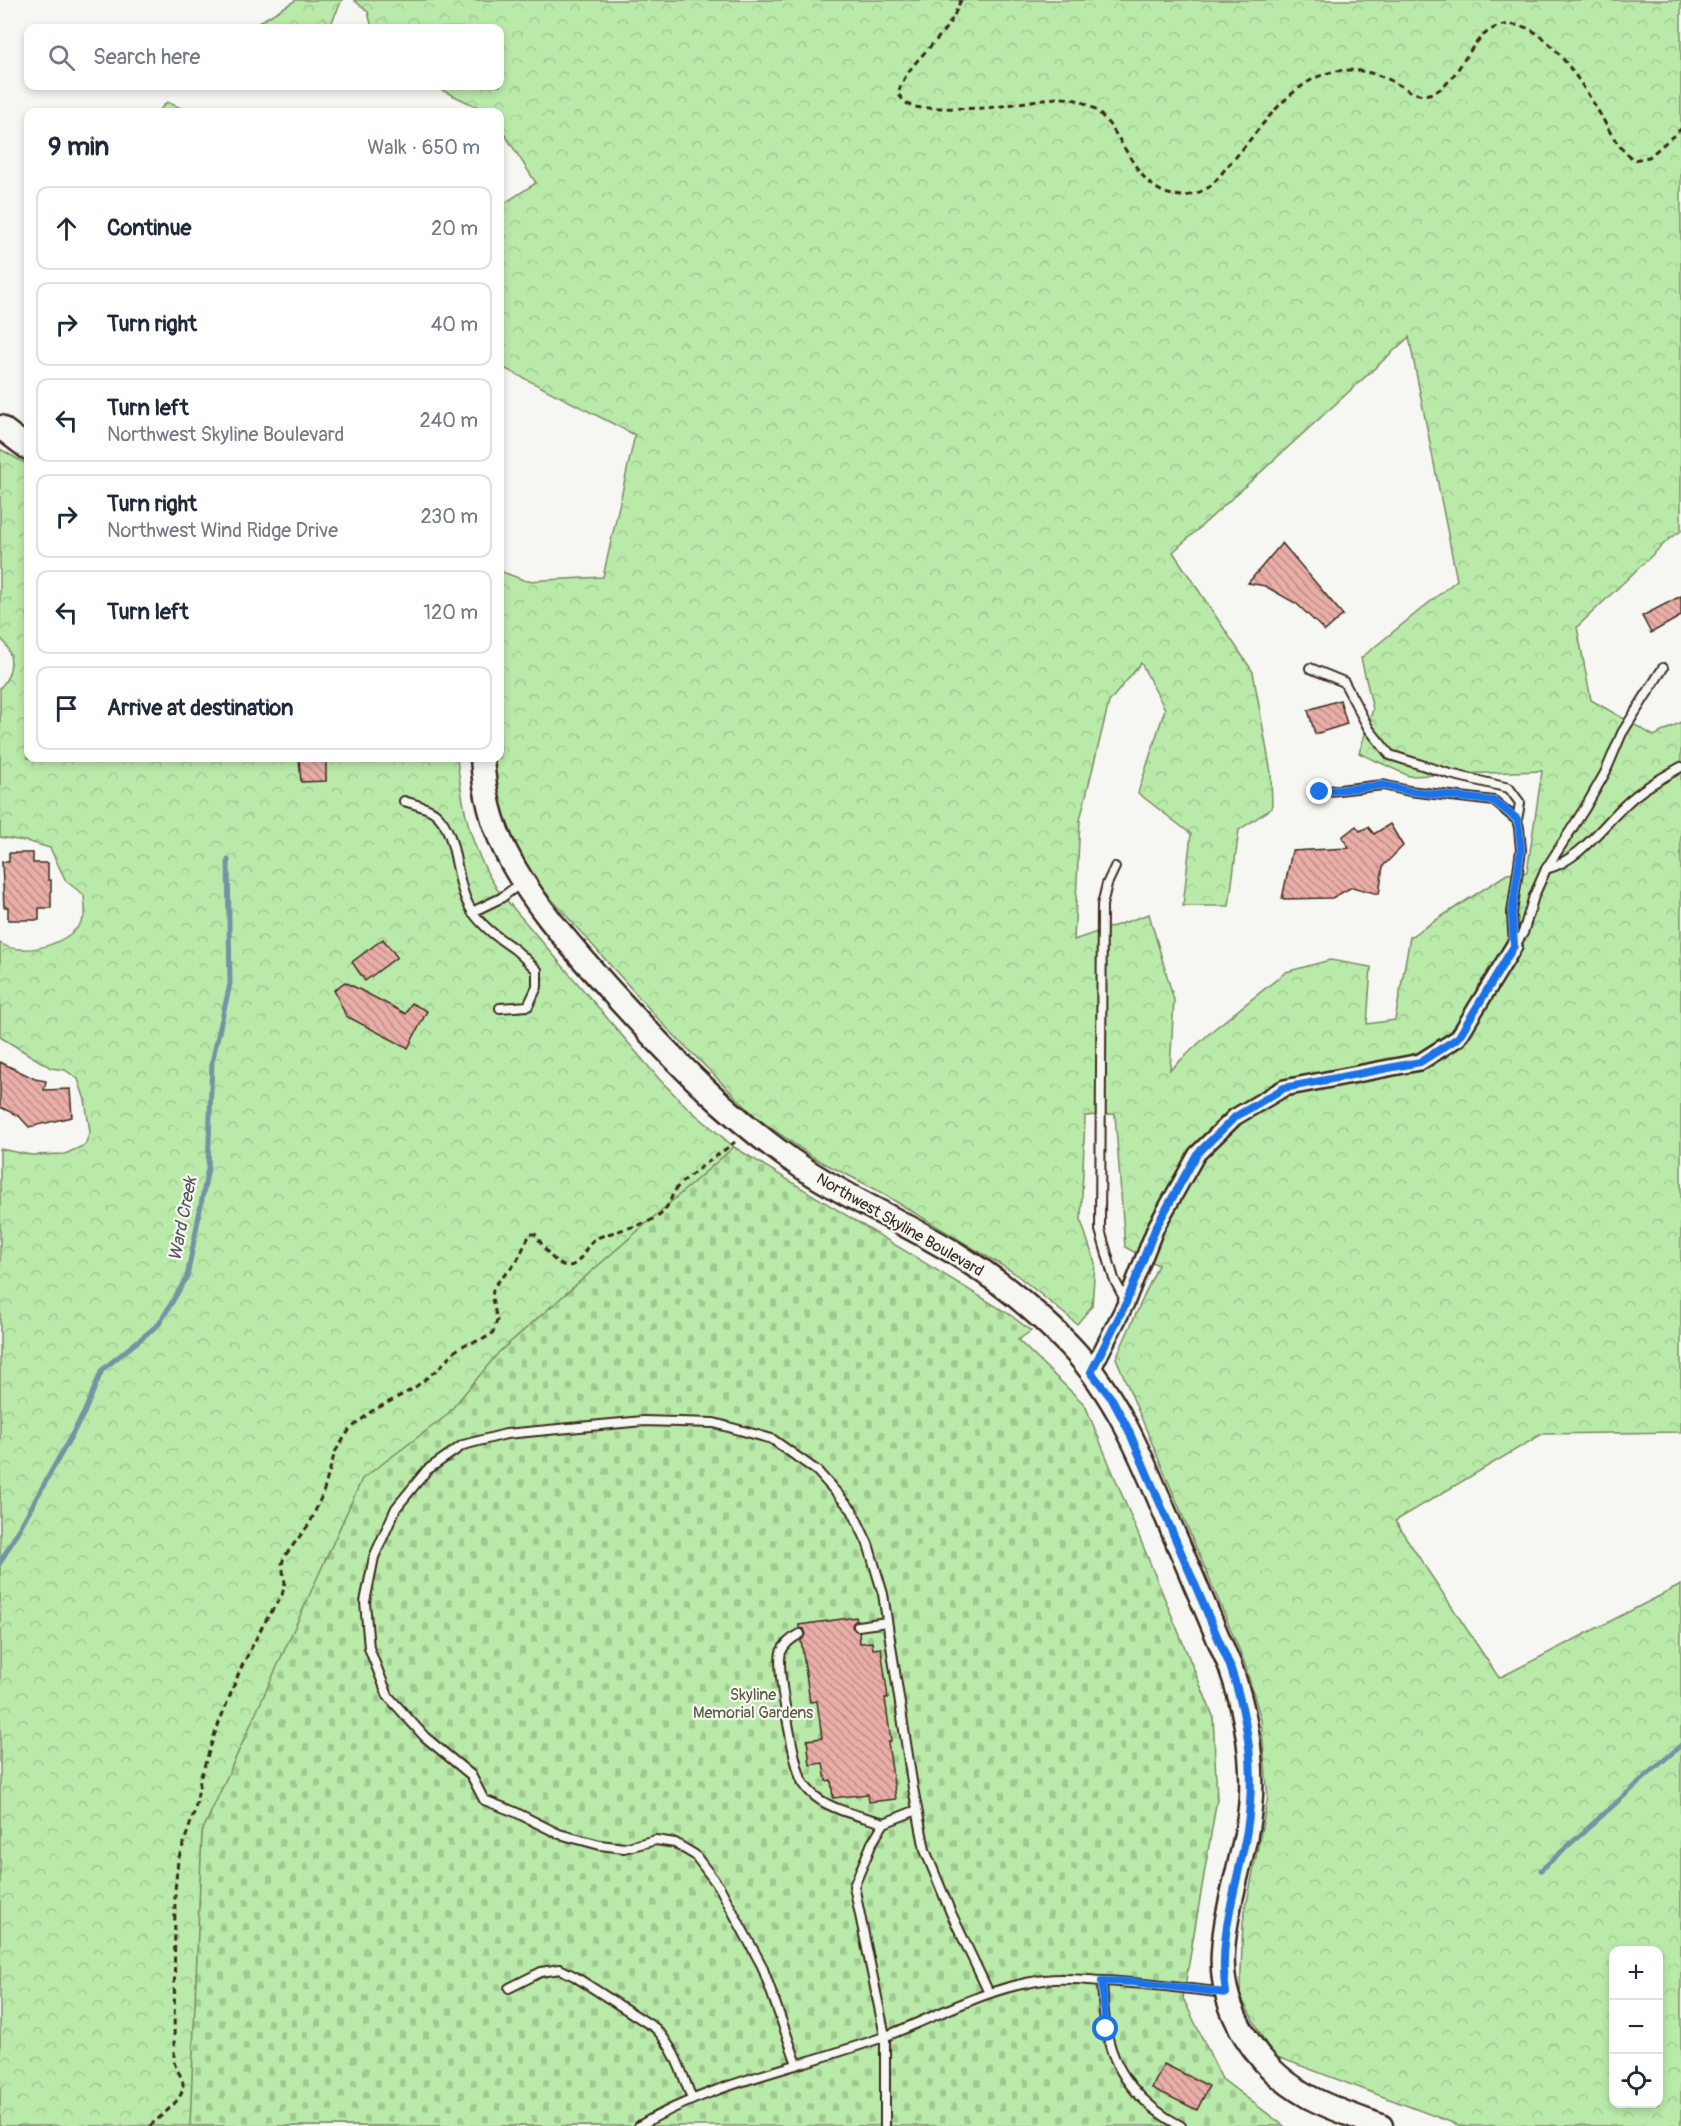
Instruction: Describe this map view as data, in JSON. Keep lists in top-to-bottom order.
{
  "streets": {
    "main road": ["Northwest Skyline Boulevard"]
  },
  "water": ["Ward Creek"],
  "parks": ["Skyline Memorial Gardens"],
  "page": {
    "search": "Search here",
    "heading": ["9 min", "Walk · 650 m"],
    "list": [
      ["Continue", "20 m"],
      ["Turn right", "40 m"],
      ["Turn left", "Northwest Skyline Boulevard", "240 m"],
      ["Turn right", "Northwest Wind Ridge Drive", "230 m"],
      ["Turn left", "120 m"],
      "Arrive at destination"
    ],
    "map_buttons": ["+", "−"]
  }
}
